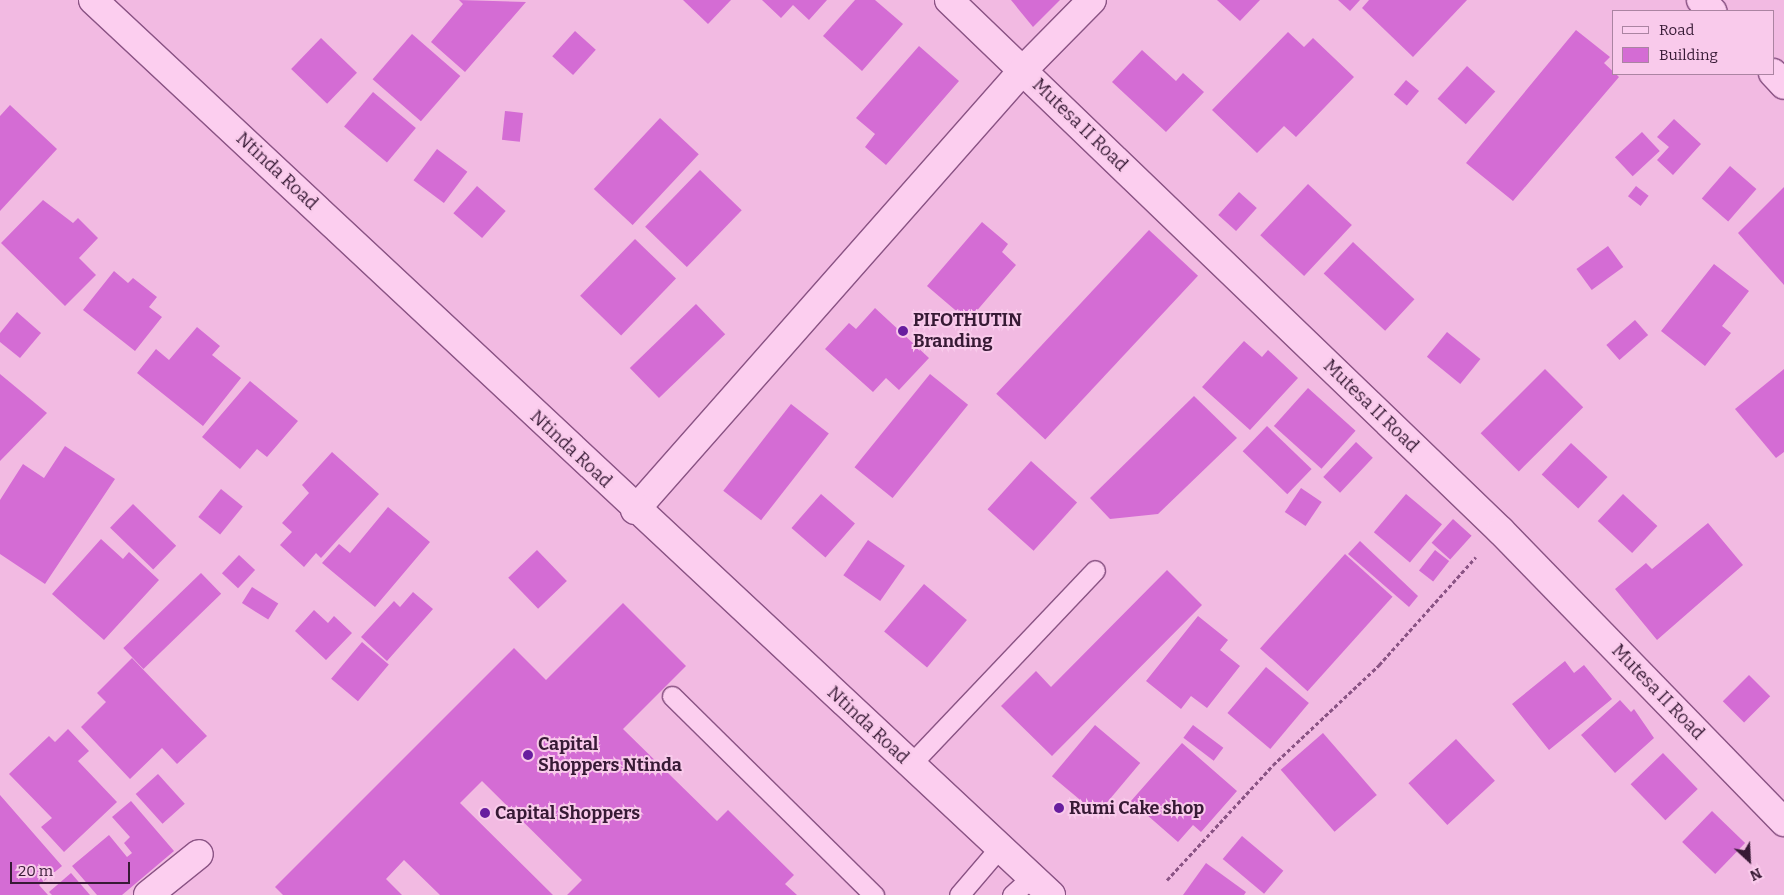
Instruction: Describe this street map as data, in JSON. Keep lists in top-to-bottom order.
{
  "streets": {
    "street": ["Mutesa II Road", "Ntinda Road"]
  },
  "places": [
    "PIFOTHUTIN Branding",
    "Capital Shoppers Ntinda",
    "Rumi Cake shop",
    "Capital Shoppers"
  ],
  "legend": ["Road", "Building"],
  "scale_bar": "20 m",
  "north": "bottom right"
}
